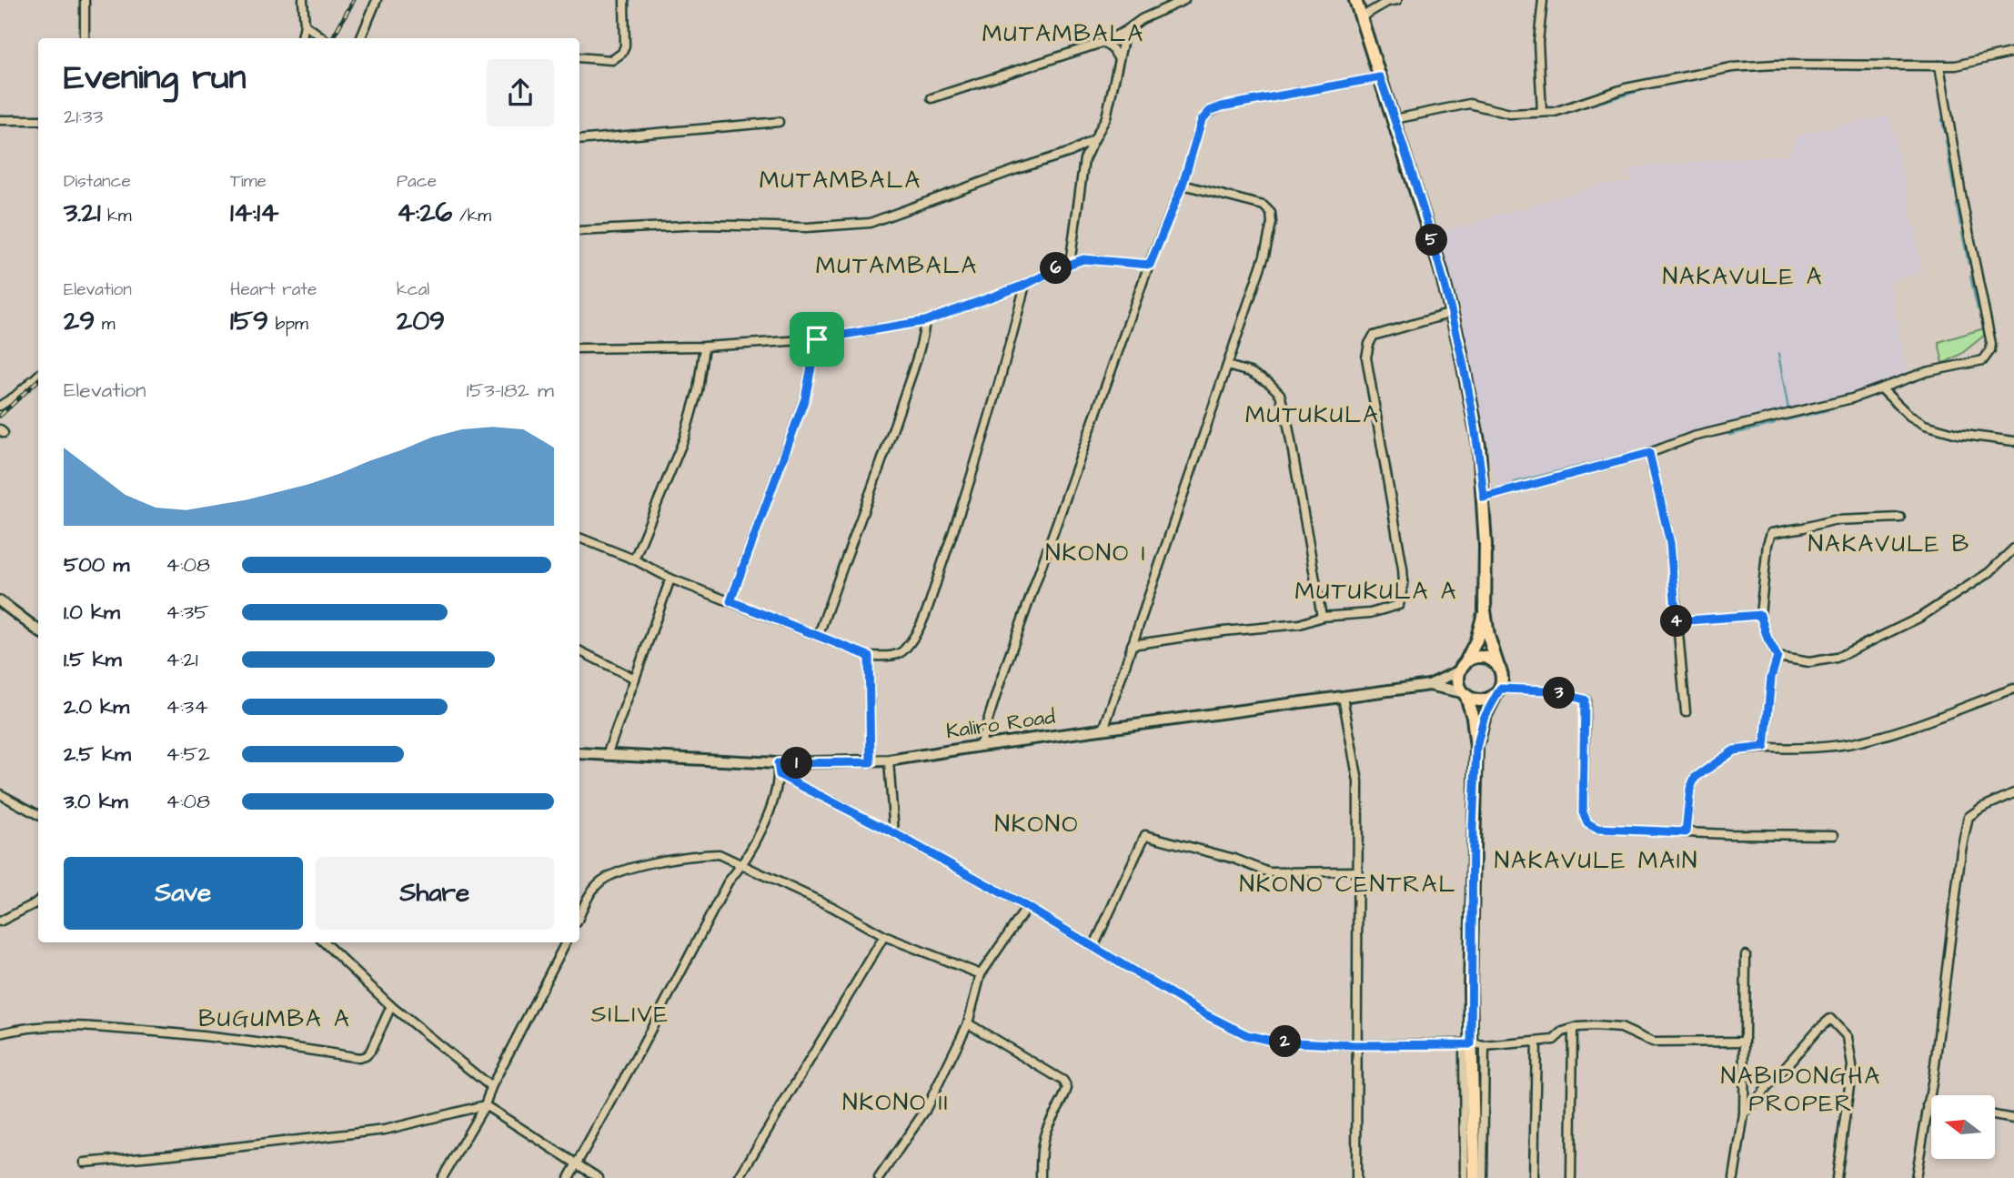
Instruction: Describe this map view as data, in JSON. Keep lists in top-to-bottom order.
{
  "streets": {
    "main road": ["Kaliro Road"]
  },
  "districts": [
    "MUTAMBALA",
    "MUTAMBALA",
    "MUTAMBALA",
    "NAKAVULE A",
    "MUTUKULA",
    "NAKAVULE B",
    "NKONO I",
    "MUTUKULA A",
    "NKONO",
    "NAKAVULE MAIN",
    "NKONO CENTRAL",
    "SILIVE",
    "BUGUMBA A",
    "NABIDONGHA PROPER",
    "NKONO II"
  ],
  "north": "left",
  "page": {
    "heading": ["Evening run", "21:33"],
    "stats": [
      ["Distance", "3.21 km"],
      ["Time", "14:14"],
      ["Pace", "4:26 /km"],
      ["Elevation", "29 m"],
      ["Heart rate", "159 bpm"],
      ["kcal", "209"]
    ],
    "pins": [
      "5",
      "6",
      "4",
      "3",
      "1",
      "2"
    ],
    "chart": ["Elevation", "153–182 m"],
    "list": [
      {
        "name": "500 m",
        "note": "4:08"
      },
      {
        "name": "1.0 km",
        "note": "4:35"
      },
      {
        "name": "1.5 km",
        "note": "4:21"
      },
      {
        "name": "2.0 km",
        "note": "4:34"
      },
      {
        "name": "2.5 km",
        "note": "4:52"
      },
      {
        "name": "3.0 km",
        "note": "4:08"
      }
    ],
    "buttons": ["Save", "Share"]
  }
}
